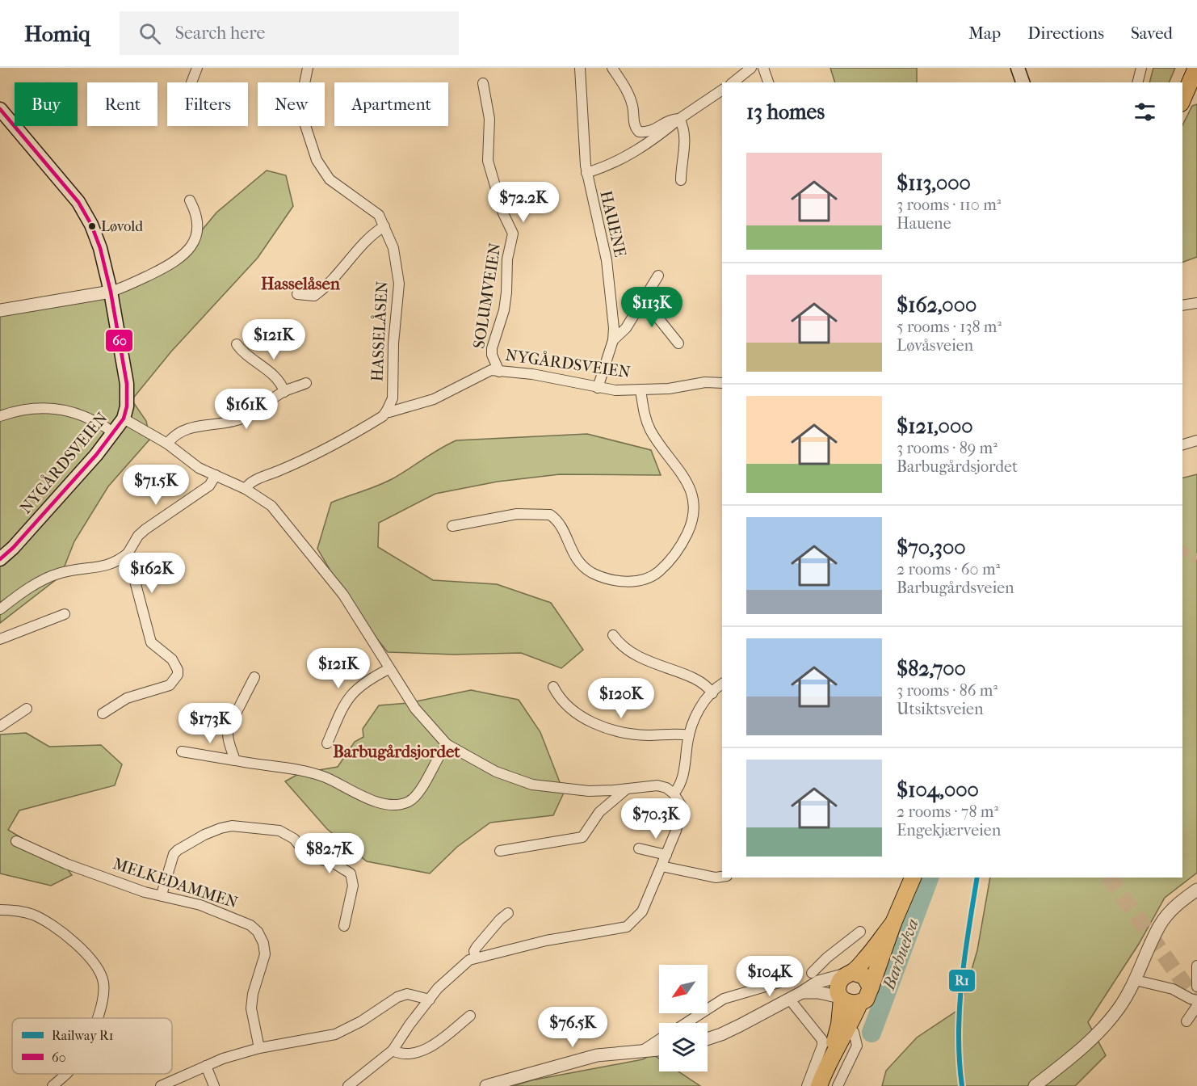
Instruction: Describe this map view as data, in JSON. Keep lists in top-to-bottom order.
{
  "streets": {
    "main road": ["NYGÅRDSVEIEN"],
    "street": [
      "HAUENE",
      "SOLUMVEIEN",
      "HASSELÅSEN",
      "MELKEDAMMEN"
    ]
  },
  "crossings": [
    ["HAUENE", "NYGÅRDSVEIEN"],
    ["SOLUMVEIEN", "NYGÅRDSVEIEN"],
    ["HASSELÅSEN", "NYGÅRDSVEIEN"]
  ],
  "districts": ["Hasselåsen", "Barbugårdsjordet"],
  "water": ["Barbuelva"],
  "places": ["Løvold"],
  "lines": ["transit line 60", "rail line R1"],
  "legend": ["Railway R1", "60"],
  "north": "bottom left",
  "page": {
    "header": "Homiq",
    "search": "Search here",
    "nav": ["Map", "Directions", "Saved"],
    "chip": [
      "Buy",
      "Rent",
      "Filters",
      "New",
      "Apartment"
    ],
    "heading": "13 homes",
    "list": [
      {
        "name": "$113,000",
        "note": "3 rooms · 110 m² · Hauene"
      },
      {
        "name": "$162,000",
        "note": "5 rooms · 138 m² · Løvåsveien"
      },
      {
        "name": "$121,000",
        "note": "3 rooms · 89 m² · Barbugårdsjordet"
      },
      {
        "name": "$70,300",
        "note": "2 rooms · 60 m² · Barbugårdsveien"
      },
      {
        "name": "$82,700",
        "note": "3 rooms · 86 m² · Utsiktsveien"
      },
      {
        "name": "$104,000",
        "note": "2 rooms · 78 m² · Engekjærveien"
      }
    ],
    "price": [
      "$72.2K",
      "$113K",
      "$121K",
      "$161K",
      "$71.5K",
      "$162K",
      "$121K",
      "$120K",
      "$173K",
      "$70.3K",
      "$82.7K",
      "$104K",
      "$76.5K"
    ]
  }
}
